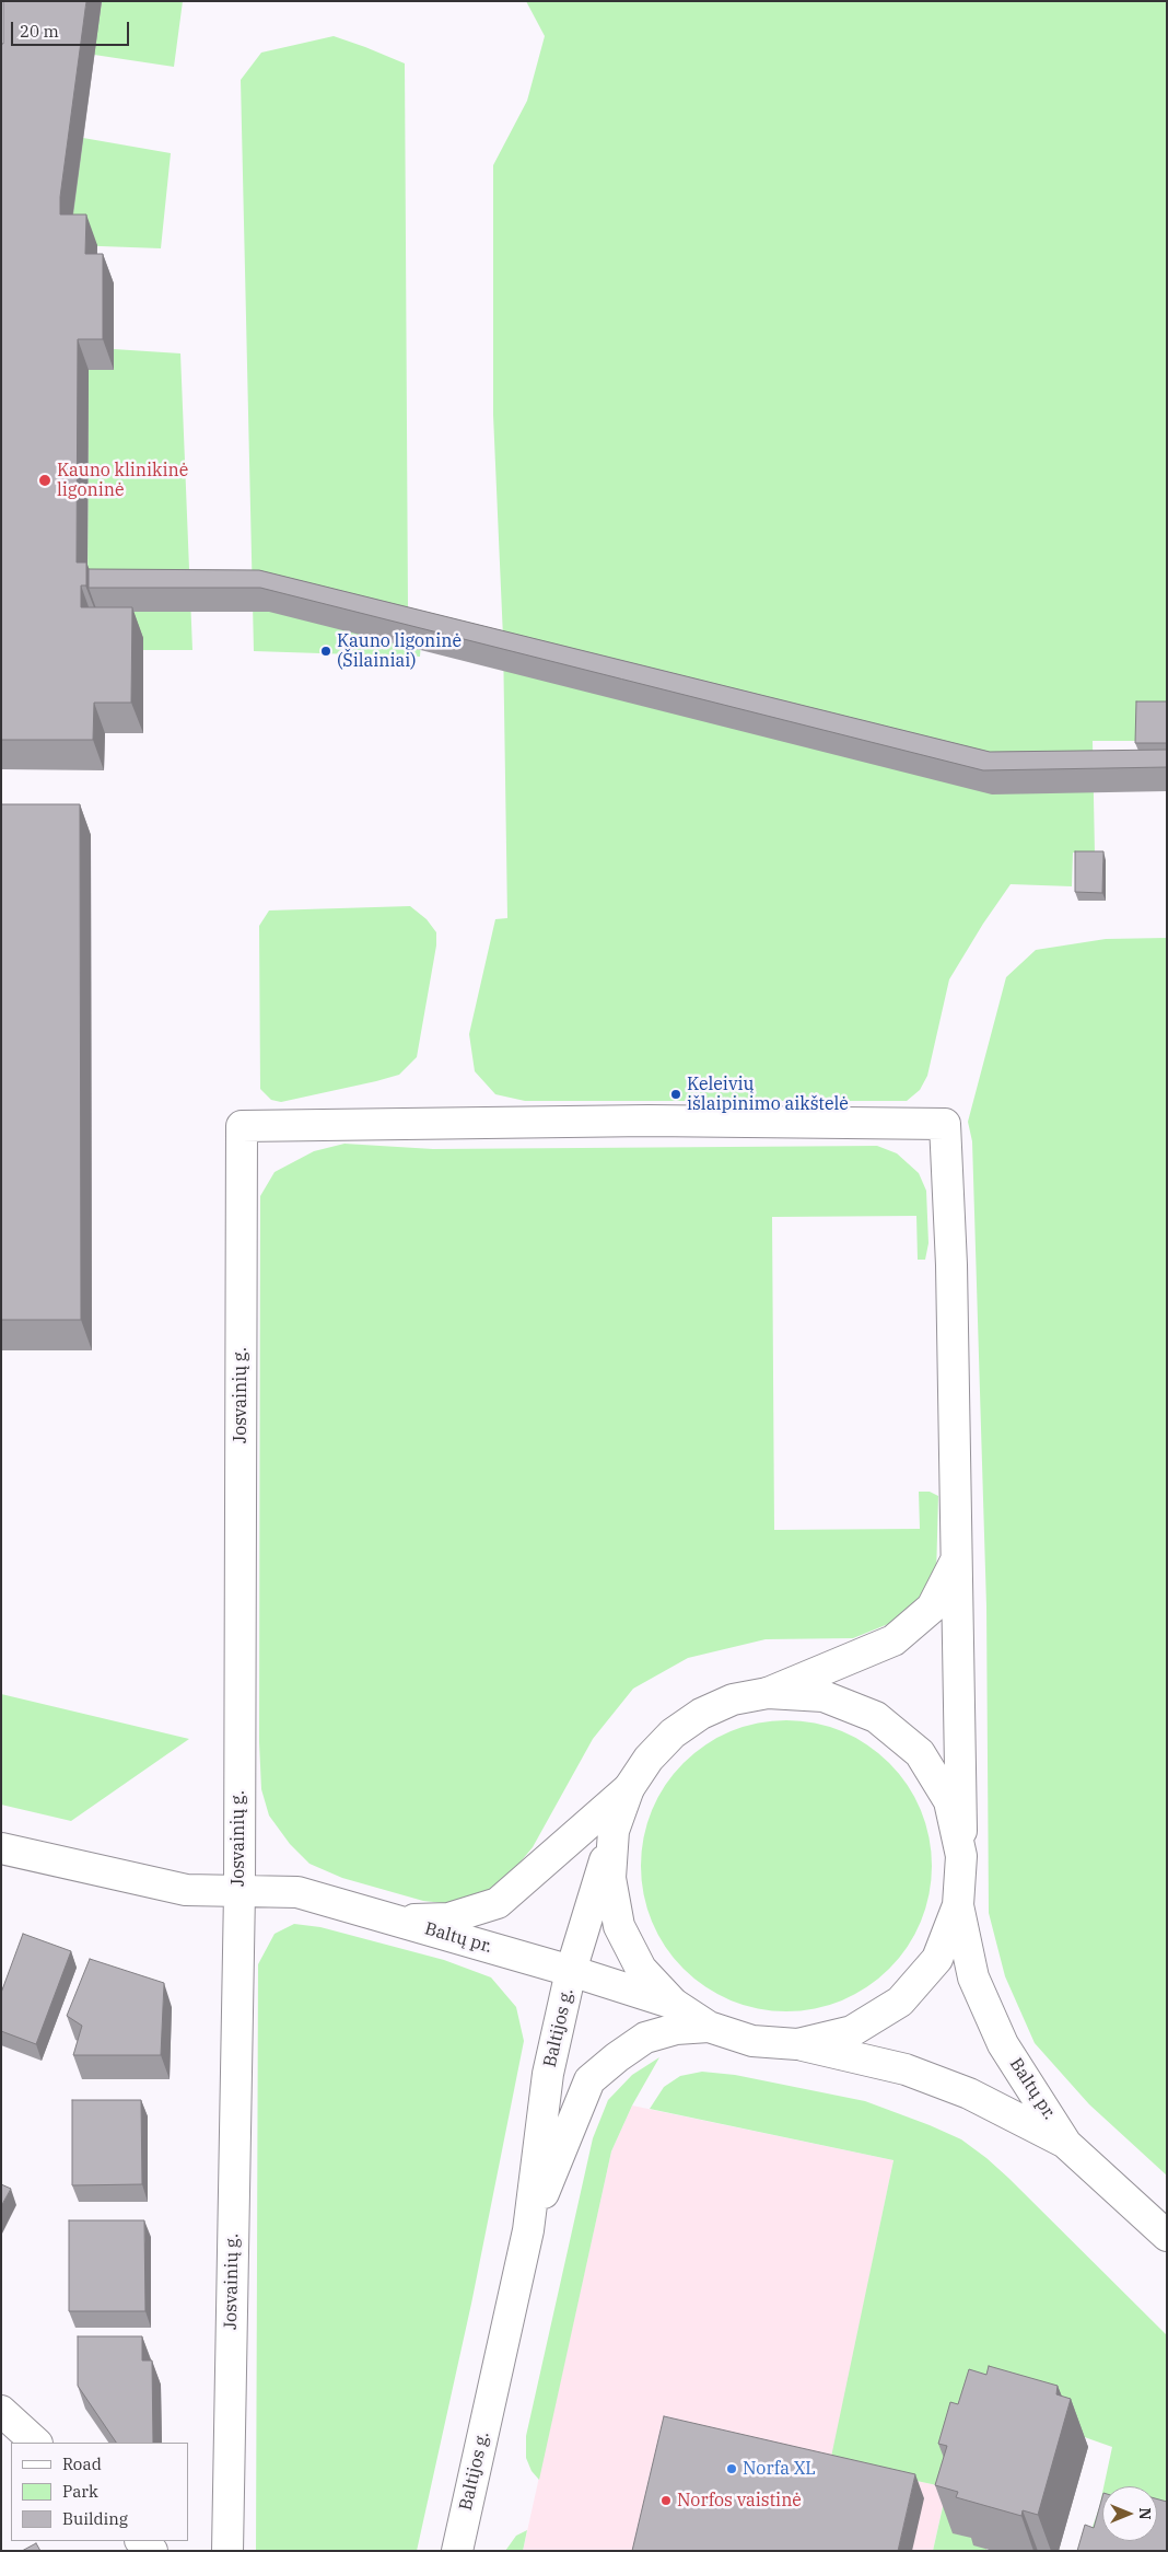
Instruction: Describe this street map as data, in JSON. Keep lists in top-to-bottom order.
{
  "streets": {
    "street": ["Josvainių g.", "Baltų pr.", "Baltijos g."]
  },
  "crossings": [
    ["Josvainių g.", "Baltų pr."],
    ["Baltų pr.", "Baltijos g."]
  ],
  "places": [
    "Kauno klinikinė ligoninė",
    "Kauno ligoninė (Šilainiai)",
    "Keleivių išlaipinimo aikštelė",
    "Norfa XL",
    "Norfos vaistinė"
  ],
  "legend": ["Road", "Park", "Building"],
  "scale_bar": "20 m",
  "north": "right"
}
